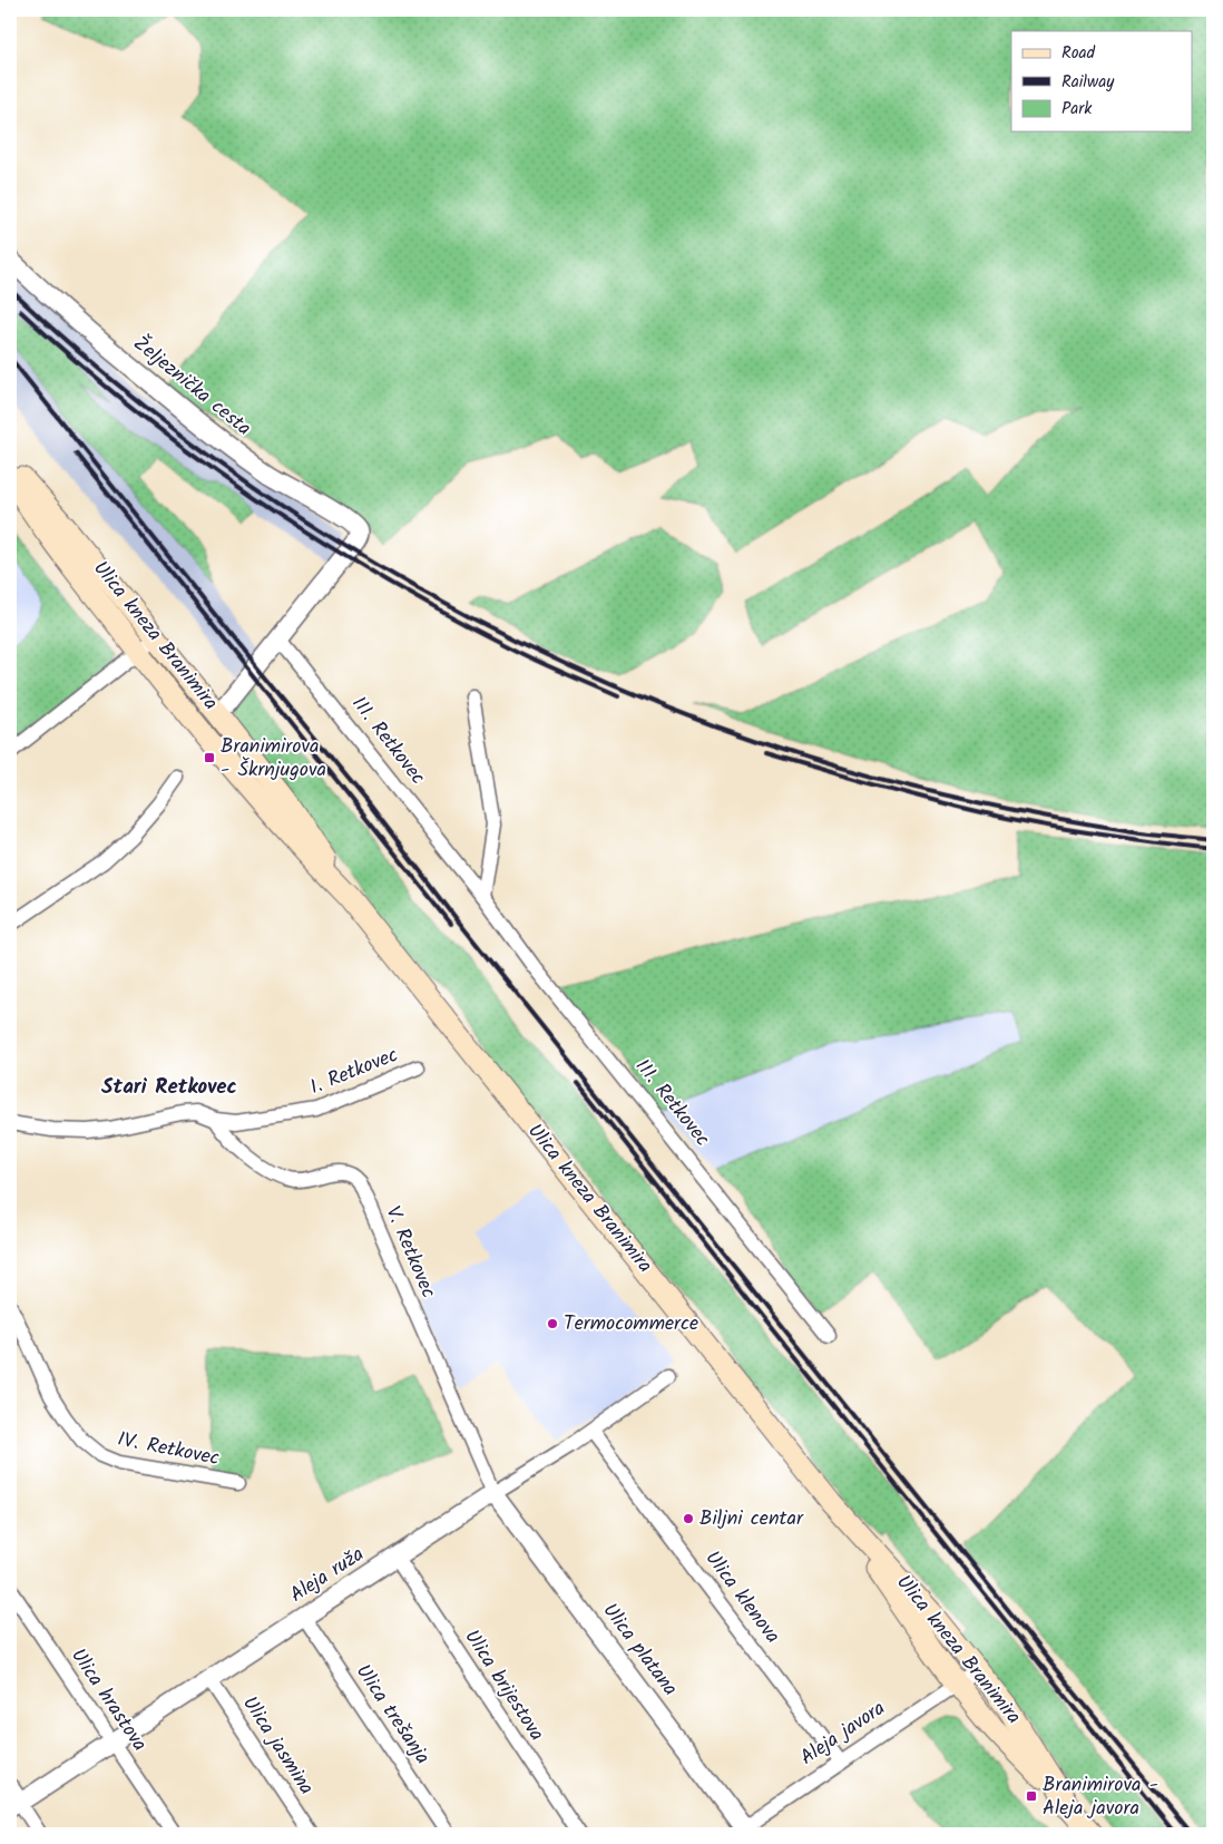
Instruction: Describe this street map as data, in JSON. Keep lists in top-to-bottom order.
{
  "streets": {
    "main road": ["Ulica kneza Branimira"],
    "street": [
      "Željeznička cesta",
      "III. Retkovec",
      "I. Retkovec",
      "V. Retkovec",
      "IV. Retkovec",
      "Aleja ruža",
      "Ulica klenova",
      "Ulica platana",
      "Ulica brijestova",
      "Ulica hrastova",
      "Ulica trešanja",
      "Aleja javora",
      "Ulica jasmina"
    ]
  },
  "crossings": [
    ["Željeznička cesta", "III. Retkovec"],
    ["Ulica kneza Branimira", "Aleja javora"],
    ["I. Retkovec", "V. Retkovec"],
    ["V. Retkovec", "Aleja ruža"],
    ["V. Retkovec", "Ulica platana"],
    ["Aleja ruža", "Ulica klenova"],
    ["Aleja ruža", "Ulica platana"],
    ["Aleja ruža", "Ulica brijestova"],
    ["Aleja ruža", "Ulica hrastova"],
    ["Aleja ruža", "Ulica trešanja"],
    ["Aleja ruža", "Ulica jasmina"],
    ["Ulica klenova", "Aleja javora"],
    ["Ulica platana", "Aleja javora"]
  ],
  "districts": ["Stari Retkovec"],
  "places": {
    "transit": ["Branimirova - Škrnjugova", "Branimirova - Aleja javora"],
    "other": ["Termocommerce", "Biljni centar"]
  },
  "legend": ["Road", "Railway", "Park"]
}
